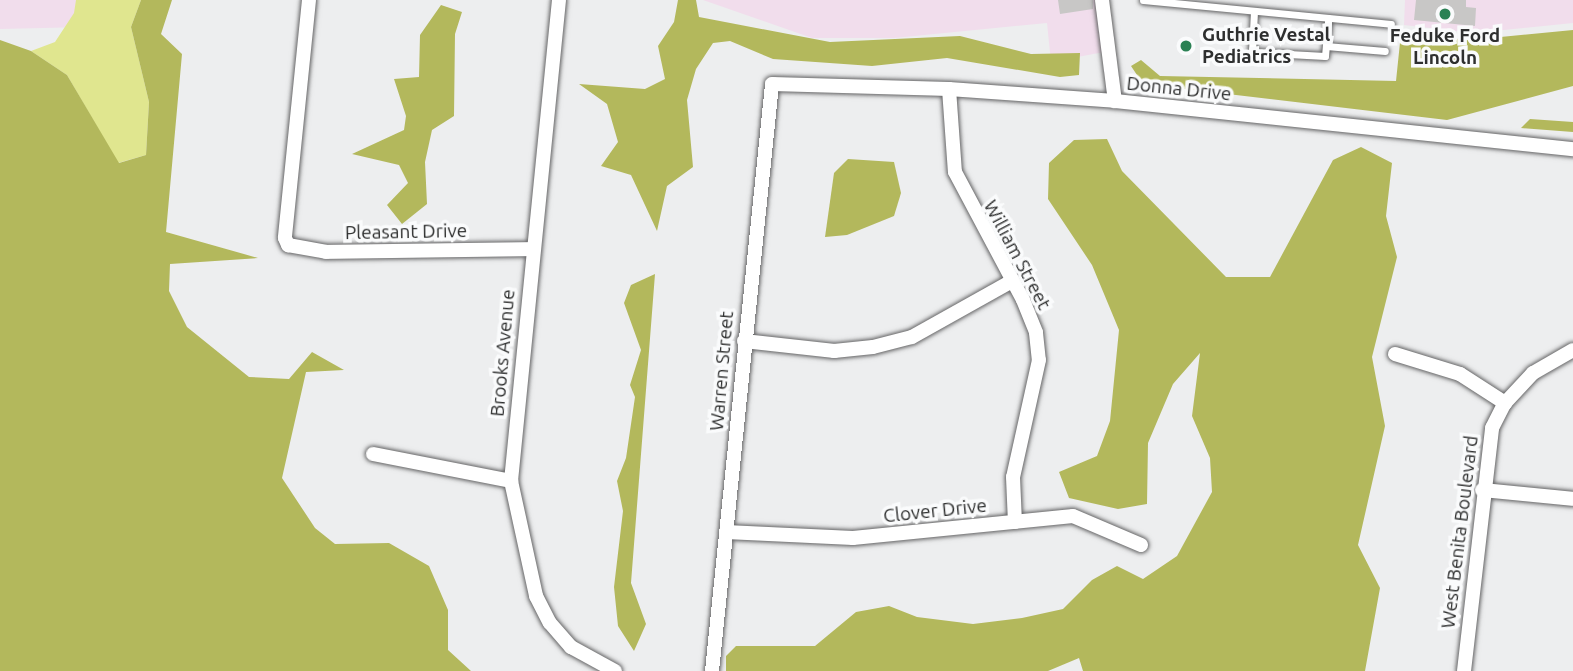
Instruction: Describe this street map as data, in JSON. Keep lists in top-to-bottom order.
{
  "streets": {
    "street": [
      "Donna Drive",
      "Pleasant Drive",
      "William Street",
      "Brooks Avenue",
      "Warren Street",
      "Clover Drive",
      "West Benita Boulevard"
    ]
  },
  "crossings": [
    ["Donna Drive", "William Street"],
    ["Donna Drive", "Warren Street"],
    ["Pleasant Drive", "Brooks Avenue"],
    ["William Street", "Clover Drive"],
    ["Warren Street", "Clover Drive"]
  ],
  "places": ["Feduke Ford Lincoln", "Guthrie Vestal Pediatrics"]
}
